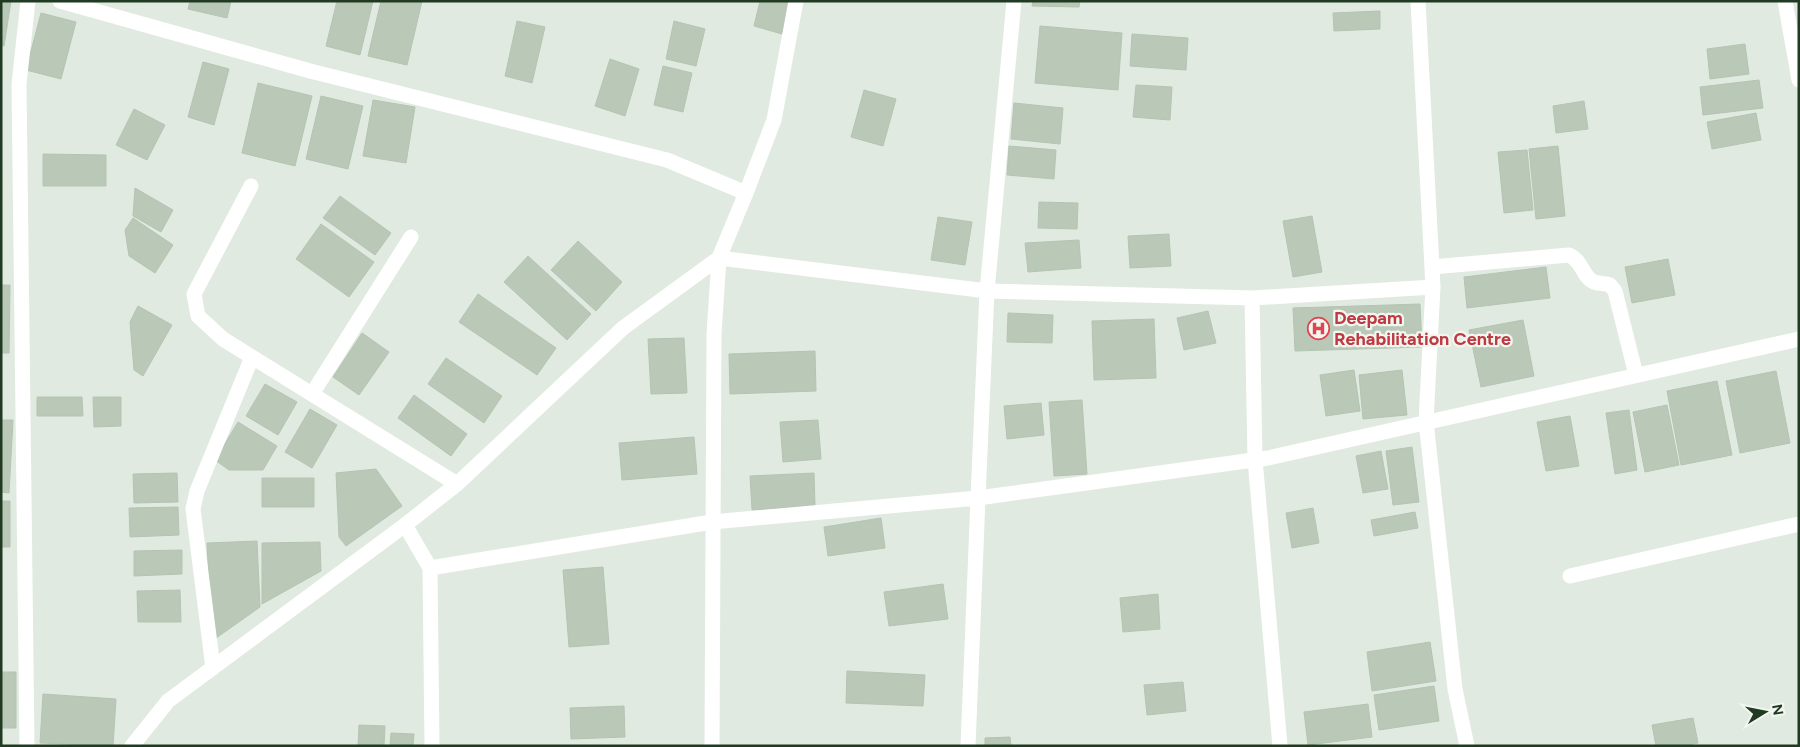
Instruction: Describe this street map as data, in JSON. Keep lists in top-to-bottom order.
{
  "places": {
    "hospital": ["Deepam Rehabilitation Centre"]
  },
  "north": "right"
}
